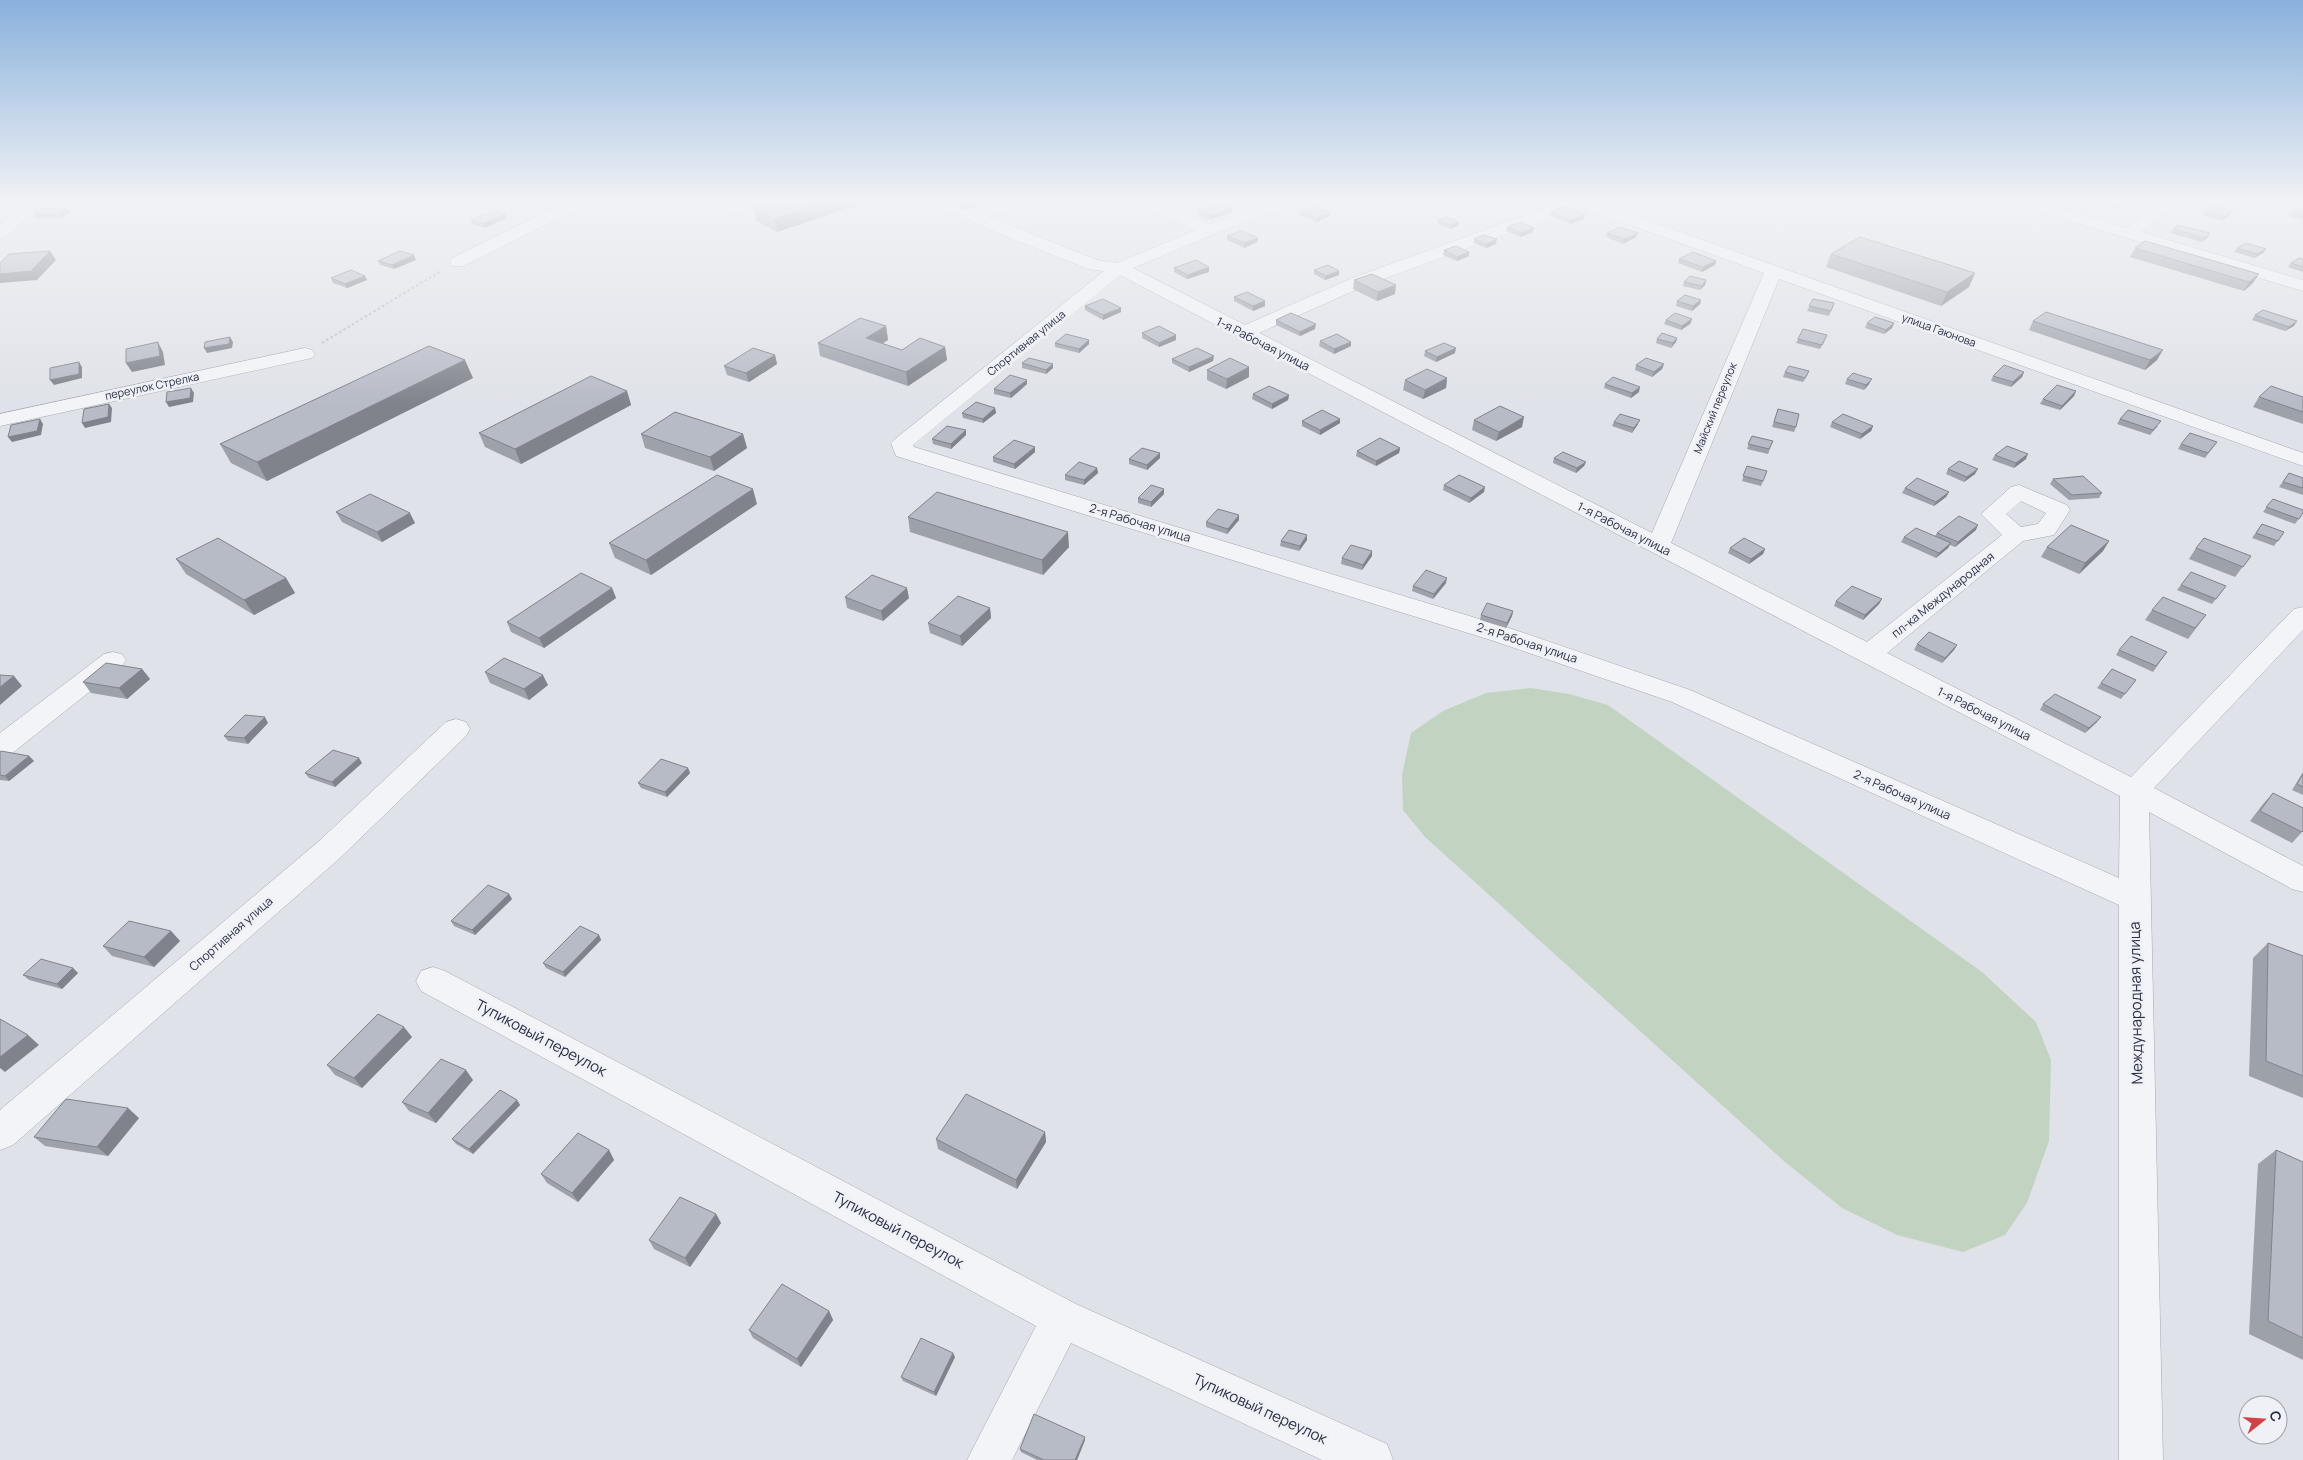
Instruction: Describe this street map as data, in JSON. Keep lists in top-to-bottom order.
{
  "streets": {
    "street": [
      "улица Гаюнова",
      "Спортивная улица",
      "1-я Рабочая улица",
      "переулок Стрелка",
      "Майский переулок",
      "2-я Рабочая улица",
      "пл-ка Международная",
      "Международная улица",
      "Тупиковый переулок"
    ]
  },
  "crossings": [
    ["улица Гаюнова", "Майский переулок"],
    ["Спортивная улица", "1-я Рабочая улица"],
    ["Спортивная улица", "2-я Рабочая улица"],
    ["1-я Рабочая улица", "Майский переулок"],
    ["1-я Рабочая улица", "пл-ка Международная"],
    ["1-я Рабочая улица", "Международная улица"],
    ["2-я Рабочая улица", "Международная улица"]
  ],
  "north": "right"
}
